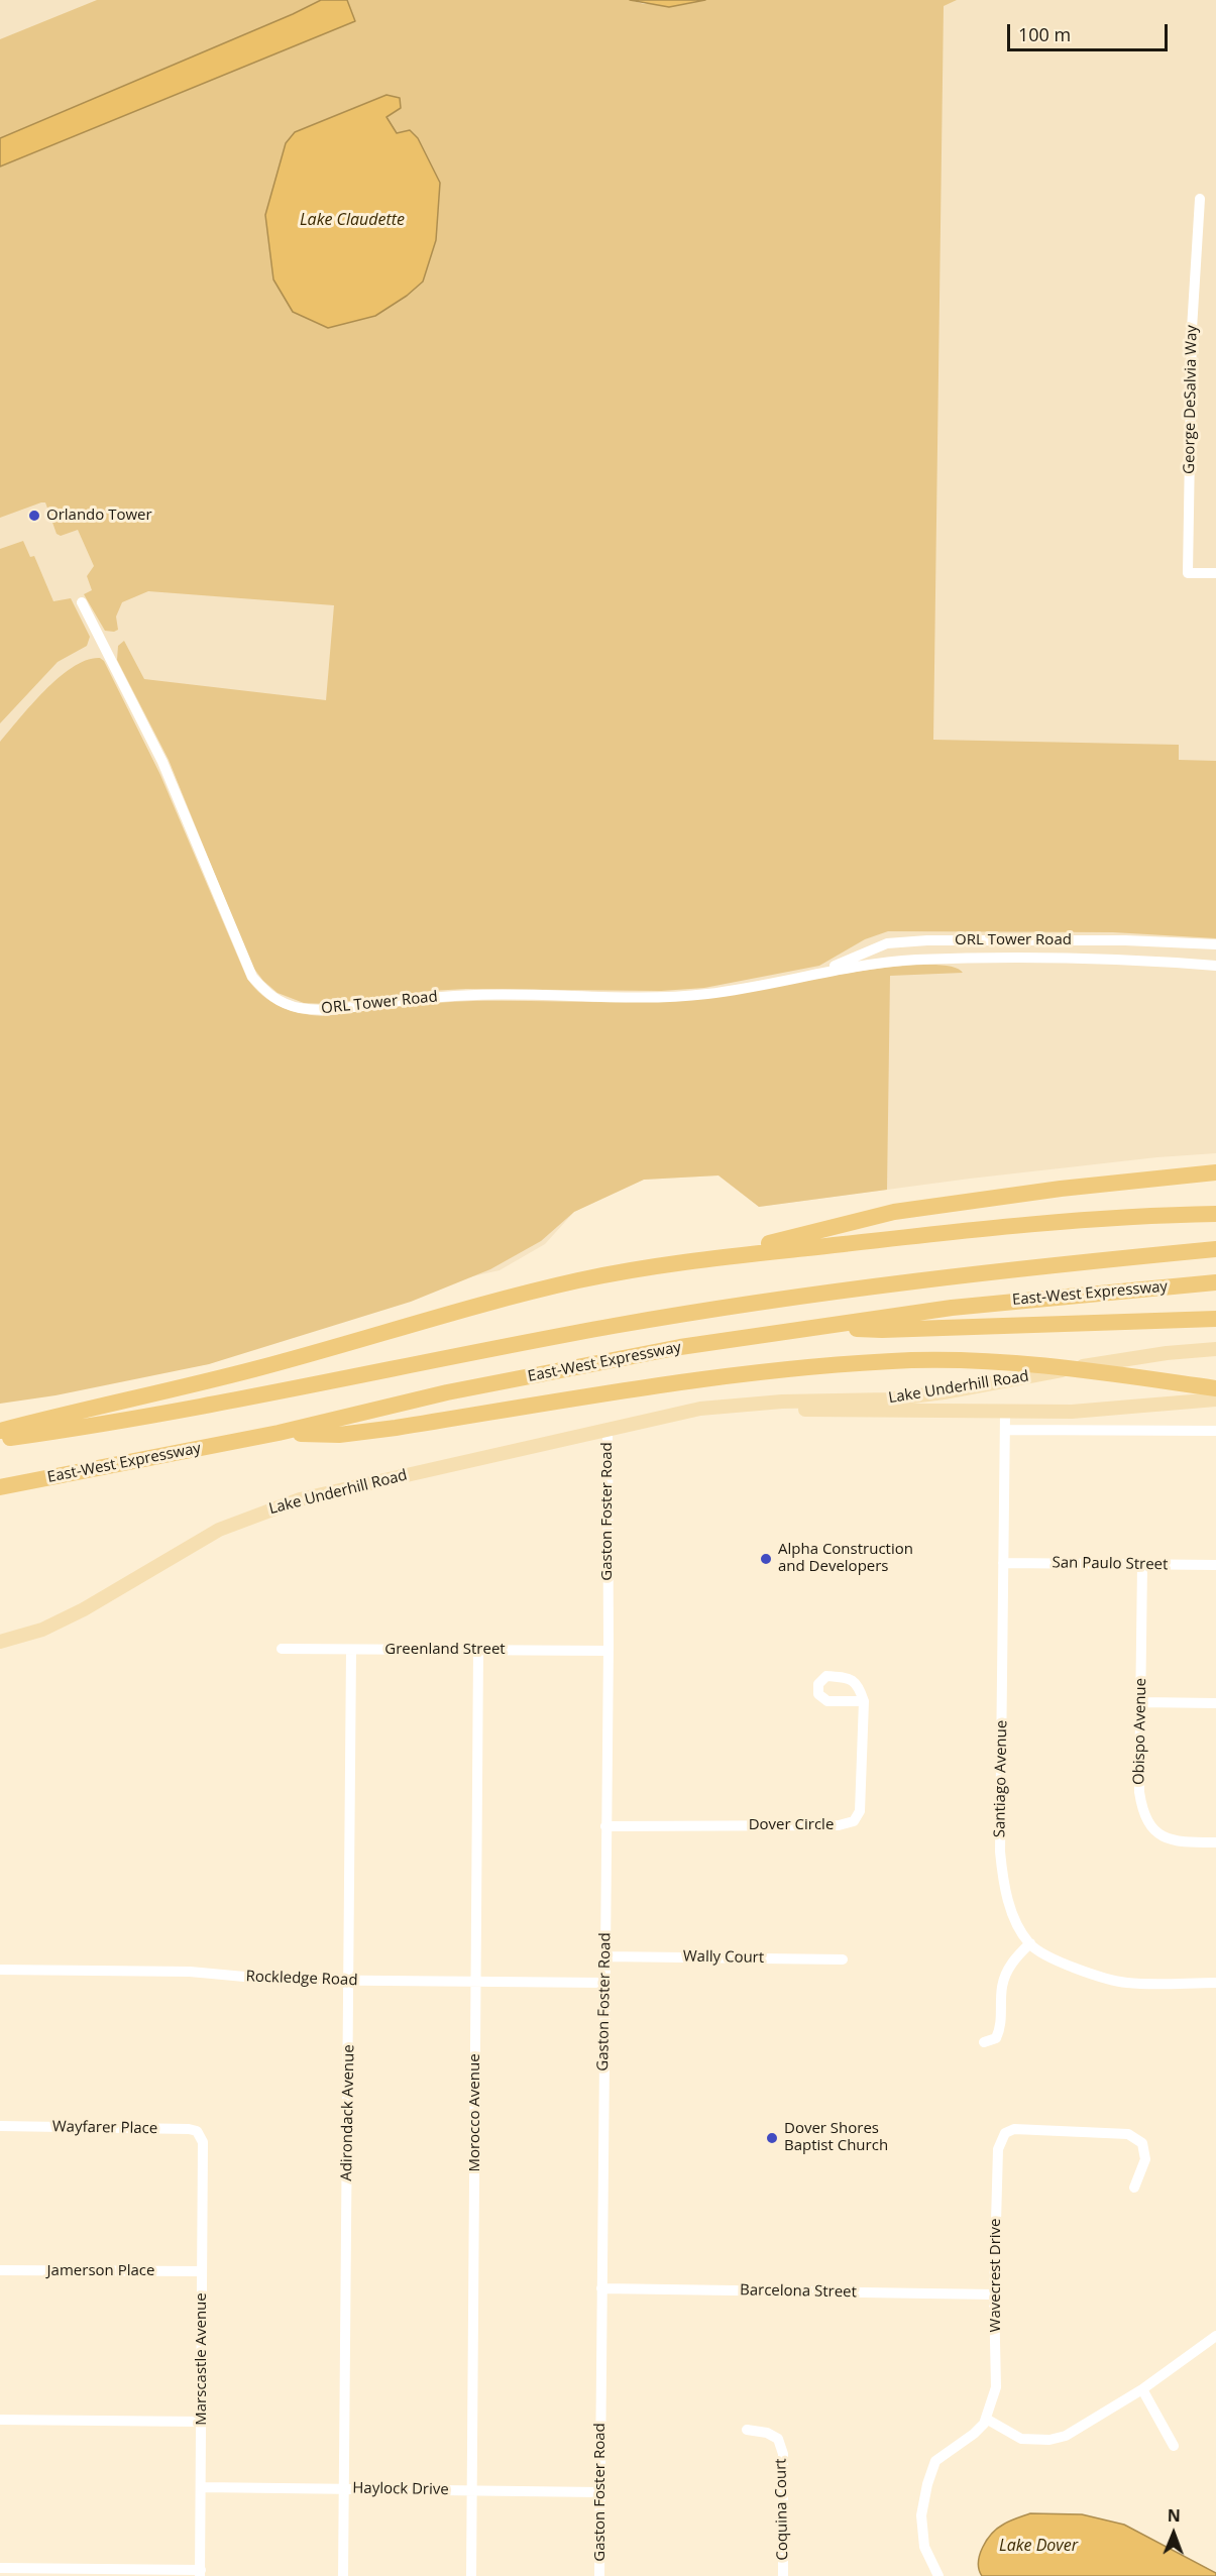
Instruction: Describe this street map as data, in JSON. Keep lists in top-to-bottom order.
{
  "streets": {
    "highway": ["East-West Expressway"],
    "main road": ["Lake Underhill Road"],
    "street": [
      "George DeSalvia Way",
      "ORL Tower Road",
      "Gaston Foster Road",
      "San Paulo Street",
      "Greenland Street",
      "Obispo Avenue",
      "Santiago Avenue",
      "Dover Circle",
      "Wally Court",
      "Rockledge Road",
      "Adirondack Avenue",
      "Morocco Avenue",
      "Wayfarer Place",
      "Jamerson Place",
      "Wavecrest Drive",
      "Barcelona Street",
      "Marscastle Avenue",
      "Haylock Drive",
      "Coquina Court"
    ]
  },
  "crossings": [
    ["Lake Underhill Road", "Gaston Foster Road"],
    ["Lake Underhill Road", "Santiago Avenue"],
    ["Gaston Foster Road", "Greenland Street"],
    ["Gaston Foster Road", "Dover Circle"],
    ["Gaston Foster Road", "Wally Court"],
    ["Gaston Foster Road", "Rockledge Road"],
    ["Gaston Foster Road", "Barcelona Street"],
    ["Gaston Foster Road", "Haylock Drive"],
    ["San Paulo Street", "Obispo Avenue"],
    ["San Paulo Street", "Santiago Avenue"],
    ["Greenland Street", "Adirondack Avenue"],
    ["Greenland Street", "Morocco Avenue"],
    ["Rockledge Road", "Adirondack Avenue"],
    ["Rockledge Road", "Morocco Avenue"],
    ["Adirondack Avenue", "Haylock Drive"],
    ["Morocco Avenue", "Haylock Drive"],
    ["Wayfarer Place", "Marscastle Avenue"],
    ["Jamerson Place", "Marscastle Avenue"],
    ["Wavecrest Drive", "Barcelona Street"],
    ["Marscastle Avenue", "Haylock Drive"]
  ],
  "water": ["Lake Claudette", "Lake Dover"],
  "places": ["Orlando Tower", "Alpha Construction and Developers", "Dover Shores Baptist Church"],
  "scale_bar": "100 m",
  "north": "top"
}
